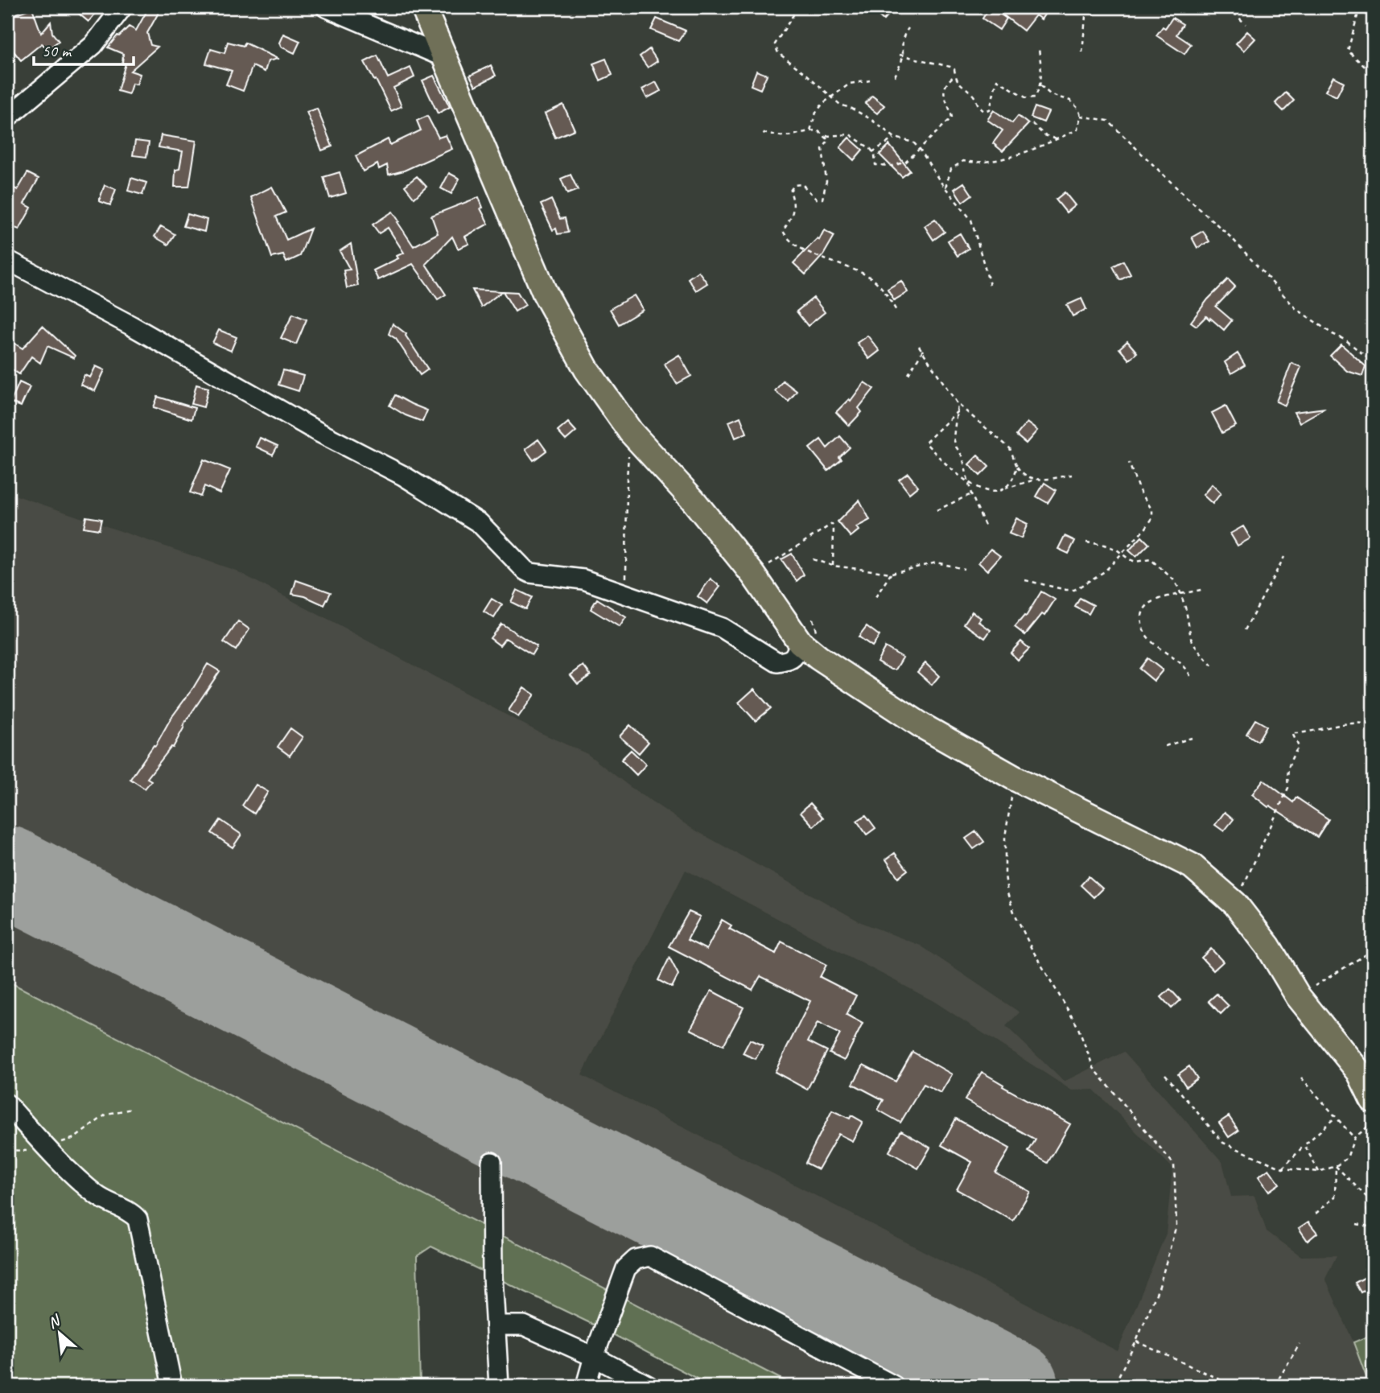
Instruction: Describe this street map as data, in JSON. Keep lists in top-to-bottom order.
{
  "scale_bar": "50 m",
  "north": "top left"
}
